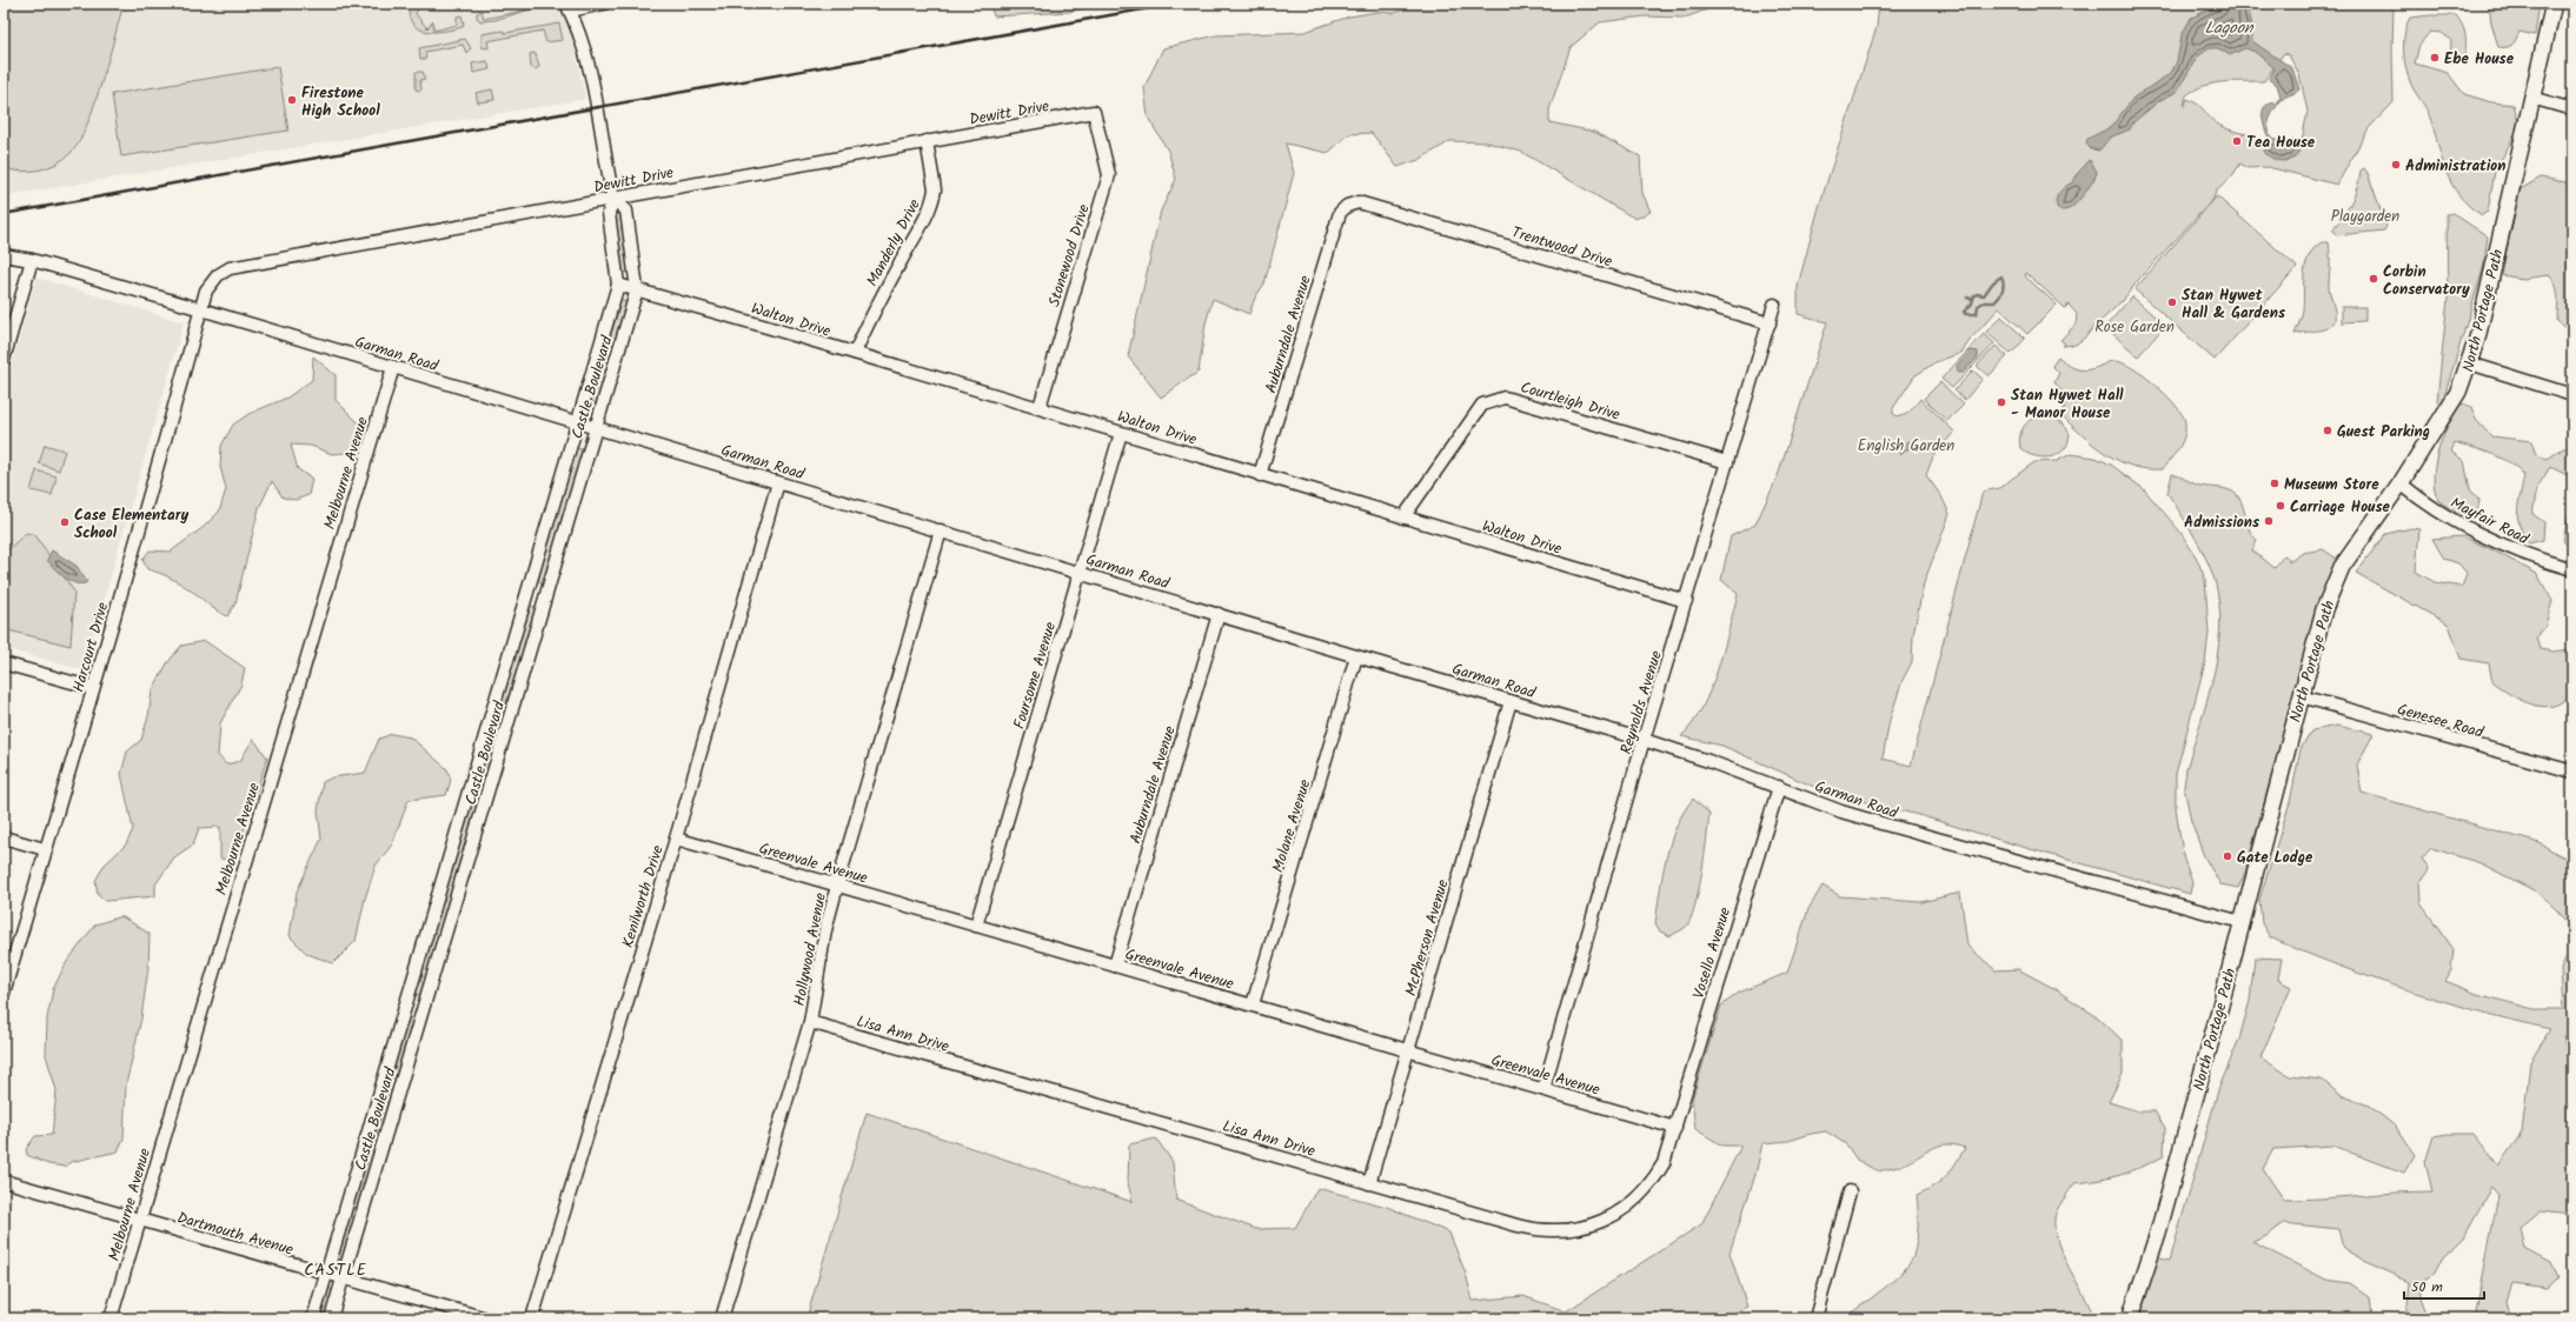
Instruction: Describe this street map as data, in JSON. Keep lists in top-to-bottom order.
{
  "streets": {
    "main road": ["North Portage Path"],
    "street": [
      "Dewitt Drive",
      "Manderly Drive",
      "Trentwood Drive",
      "Stonewood Drive",
      "Walton Drive",
      "Auburndale Avenue",
      "Garman Road",
      "Castle Boulevard",
      "Courtleigh Drive",
      "Melbourne Avenue",
      "Mayfair Road",
      "Harcourt Drive",
      "Foursome Avenue",
      "Reynolds Avenue",
      "Genesee Road",
      "Molane Avenue",
      "Greenvale Avenue",
      "Kenilworth Drive",
      "McPherson Avenue",
      "Hollywood Avenue",
      "Vosello Avenue",
      "Lisa Ann Drive",
      "Dartmouth Avenue"
    ]
  },
  "crossings": [
    ["Dewitt Drive", "Manderly Drive"],
    ["Dewitt Drive", "Stonewood Drive"],
    ["Dewitt Drive", "Garman Road"],
    ["Dewitt Drive", "Castle Boulevard"],
    ["Dewitt Drive", "Harcourt Drive"],
    ["Manderly Drive", "Walton Drive"],
    ["Trentwood Drive", "Auburndale Avenue"],
    ["Trentwood Drive", "Reynolds Avenue"],
    ["Stonewood Drive", "Walton Drive"],
    ["North Portage Path", "Garman Road"],
    ["North Portage Path", "Mayfair Road"],
    ["North Portage Path", "Genesee Road"],
    ["Walton Drive", "Auburndale Avenue"],
    ["Walton Drive", "Castle Boulevard"],
    ["Walton Drive", "Courtleigh Drive"],
    ["Walton Drive", "Foursome Avenue"],
    ["Walton Drive", "Reynolds Avenue"],
    ["Auburndale Avenue", "Garman Road"],
    ["Auburndale Avenue", "Greenvale Avenue"],
    ["Garman Road", "Castle Boulevard"],
    ["Garman Road", "Melbourne Avenue"],
    ["Garman Road", "Harcourt Drive"],
    ["Garman Road", "Foursome Avenue"],
    ["Garman Road", "Reynolds Avenue"],
    ["Garman Road", "Molane Avenue"],
    ["Garman Road", "Kenilworth Drive"],
    ["Garman Road", "McPherson Avenue"],
    ["Garman Road", "Hollywood Avenue"],
    ["Garman Road", "Vosello Avenue"],
    ["Castle Boulevard", "Dartmouth Avenue"],
    ["Courtleigh Drive", "Reynolds Avenue"],
    ["Melbourne Avenue", "Dartmouth Avenue"],
    ["Foursome Avenue", "Greenvale Avenue"],
    ["Reynolds Avenue", "Greenvale Avenue"],
    ["Molane Avenue", "Greenvale Avenue"],
    ["Greenvale Avenue", "Kenilworth Drive"],
    ["Greenvale Avenue", "McPherson Avenue"],
    ["Greenvale Avenue", "Hollywood Avenue"],
    ["Greenvale Avenue", "Vosello Avenue"],
    ["Greenvale Avenue", "Lisa Ann Drive"],
    ["McPherson Avenue", "Lisa Ann Drive"],
    ["Hollywood Avenue", "Lisa Ann Drive"],
    ["Vosello Avenue", "Lisa Ann Drive"]
  ],
  "districts": ["CASTLE"],
  "water": ["Lagoon"],
  "parks": ["Playgarden", "Rose Garden", "English Garden"],
  "places": [
    "Ebe House",
    "Firestone High School",
    "Tea House",
    "Administration",
    "Corbin Conservatory",
    "Stan Hywet Hall & Gardens",
    "Stan Hywet Hall - Manor House",
    "Guest Parking",
    "Museum Store",
    "Carriage House",
    "Admissions",
    "Case Elementary School",
    "Gate Lodge"
  ],
  "scale_bar": "50 m"
}
